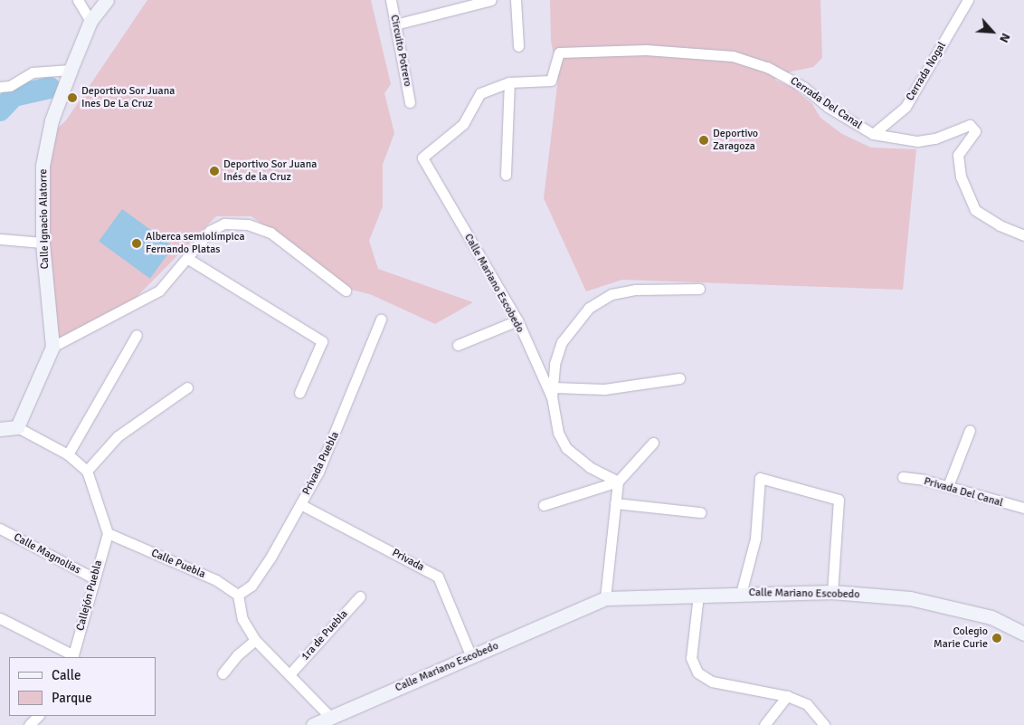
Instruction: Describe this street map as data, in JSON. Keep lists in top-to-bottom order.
{
  "streets": {
    "street": [
      "Circuito Potrero",
      "Cerrada Nogal",
      "Cerrada Del Canal",
      "Calle Ignacio Alatorre",
      "Calle Mariano Escobedo",
      "Privada Puebla",
      "Privada Del Canal",
      "Calle Magnolias",
      "Privada",
      "Calle Puebla",
      "Callejón Puebla",
      "1ra de Puebla"
    ]
  },
  "crossings": [
    ["Cerrada Nogal", "Cerrada Del Canal"],
    ["Cerrada Del Canal", "Calle Mariano Escobedo"],
    ["Calle Mariano Escobedo", "Privada"],
    ["Privada Puebla", "Privada"],
    ["Privada Puebla", "Calle Puebla"],
    ["Calle Magnolias", "Callejón Puebla"],
    ["Calle Puebla", "Callejón Puebla"]
  ],
  "places": [
    "Deportivo Sor Juana Ines De La Cruz",
    "Deportivo Zaragoza",
    "Deportivo Sor Juana Inés de la Cruz",
    "Alberca semiolímpica Fernando Platas",
    "Colegio Marie Curie"
  ],
  "legend": ["Calle", "Parque"],
  "north": "bottom right"
}
